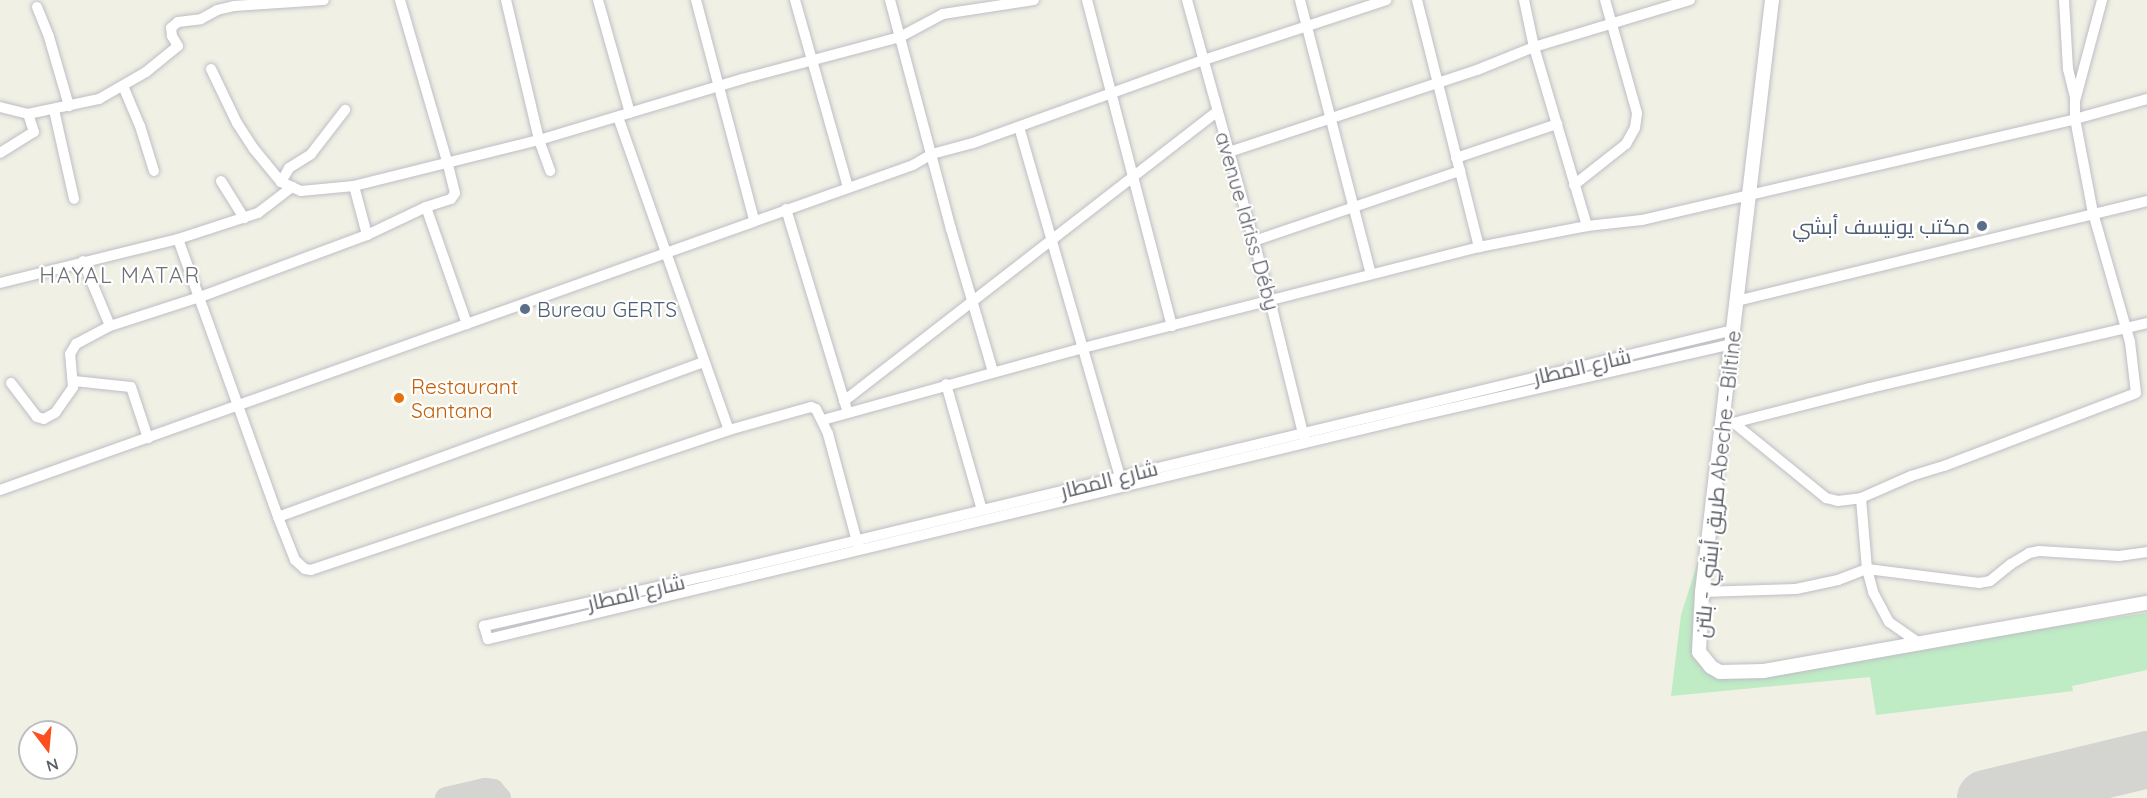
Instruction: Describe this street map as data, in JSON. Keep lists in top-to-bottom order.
{
  "streets": {
    "main road": ["طريق أبشي - بلتن Abeche - Biltine"],
    "street": ["avenue Idriss Déby", "شارع المطار"]
  },
  "crossings": [
    ["avenue Idriss Déby", "شارع المطار"],
    ["شارع المطار", "طريق أبشي - بلتن Abeche - Biltine"]
  ],
  "districts": ["HAYAL MATAR"],
  "places": ["مكتب يونيسف أبشي", "Bureau GERTS", "Restaurant Santana"],
  "north": "bottom"
}
